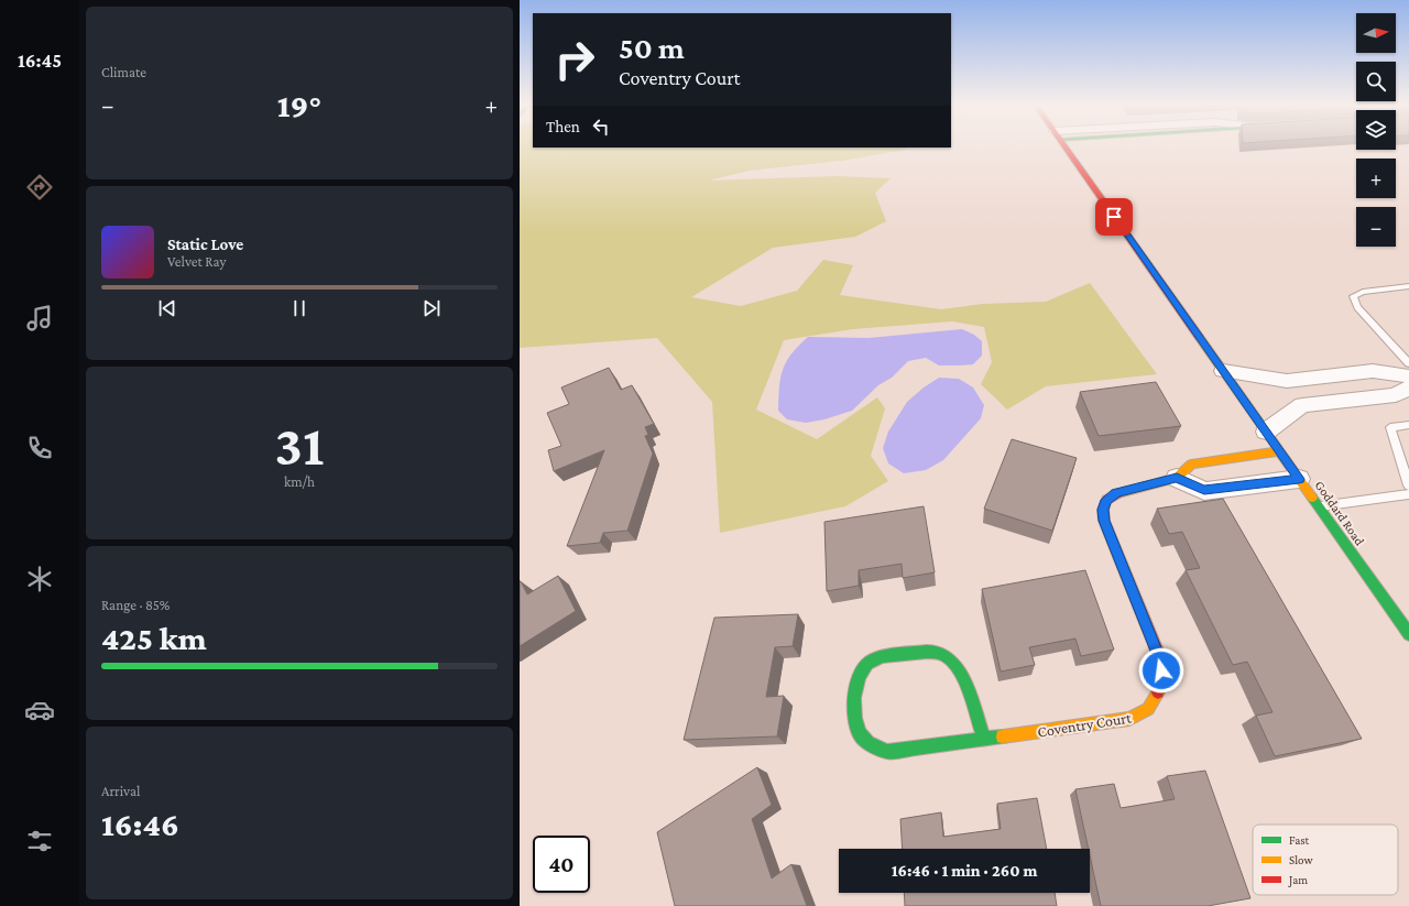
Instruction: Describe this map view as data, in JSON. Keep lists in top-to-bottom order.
{
  "streets": {
    "main road": ["Goddard Road", "Coventry Court"]
  },
  "crossings": [
    ["Goddard Road", "Coventry Court"]
  ],
  "legend": ["Fast", "Slow", "Jam"],
  "north": "right",
  "page": {
    "tabs": "16:45",
    "tile": [
      "Climate",
      ["31", "km/h"],
      ["Range · 85%", "425 km"],
      ["Arrival", "16:46"]
    ],
    "map_buttons": ["+", "−"],
    "turn": ["50 m", "Coventry Court"],
    "heat": ["−", "19°", "+"],
    "then": "Then",
    "song": ["Static Love", "Velvet Ray"],
    "limit": "40",
    "trip": "16:46 · 1 min · 260 m"
  }
}
